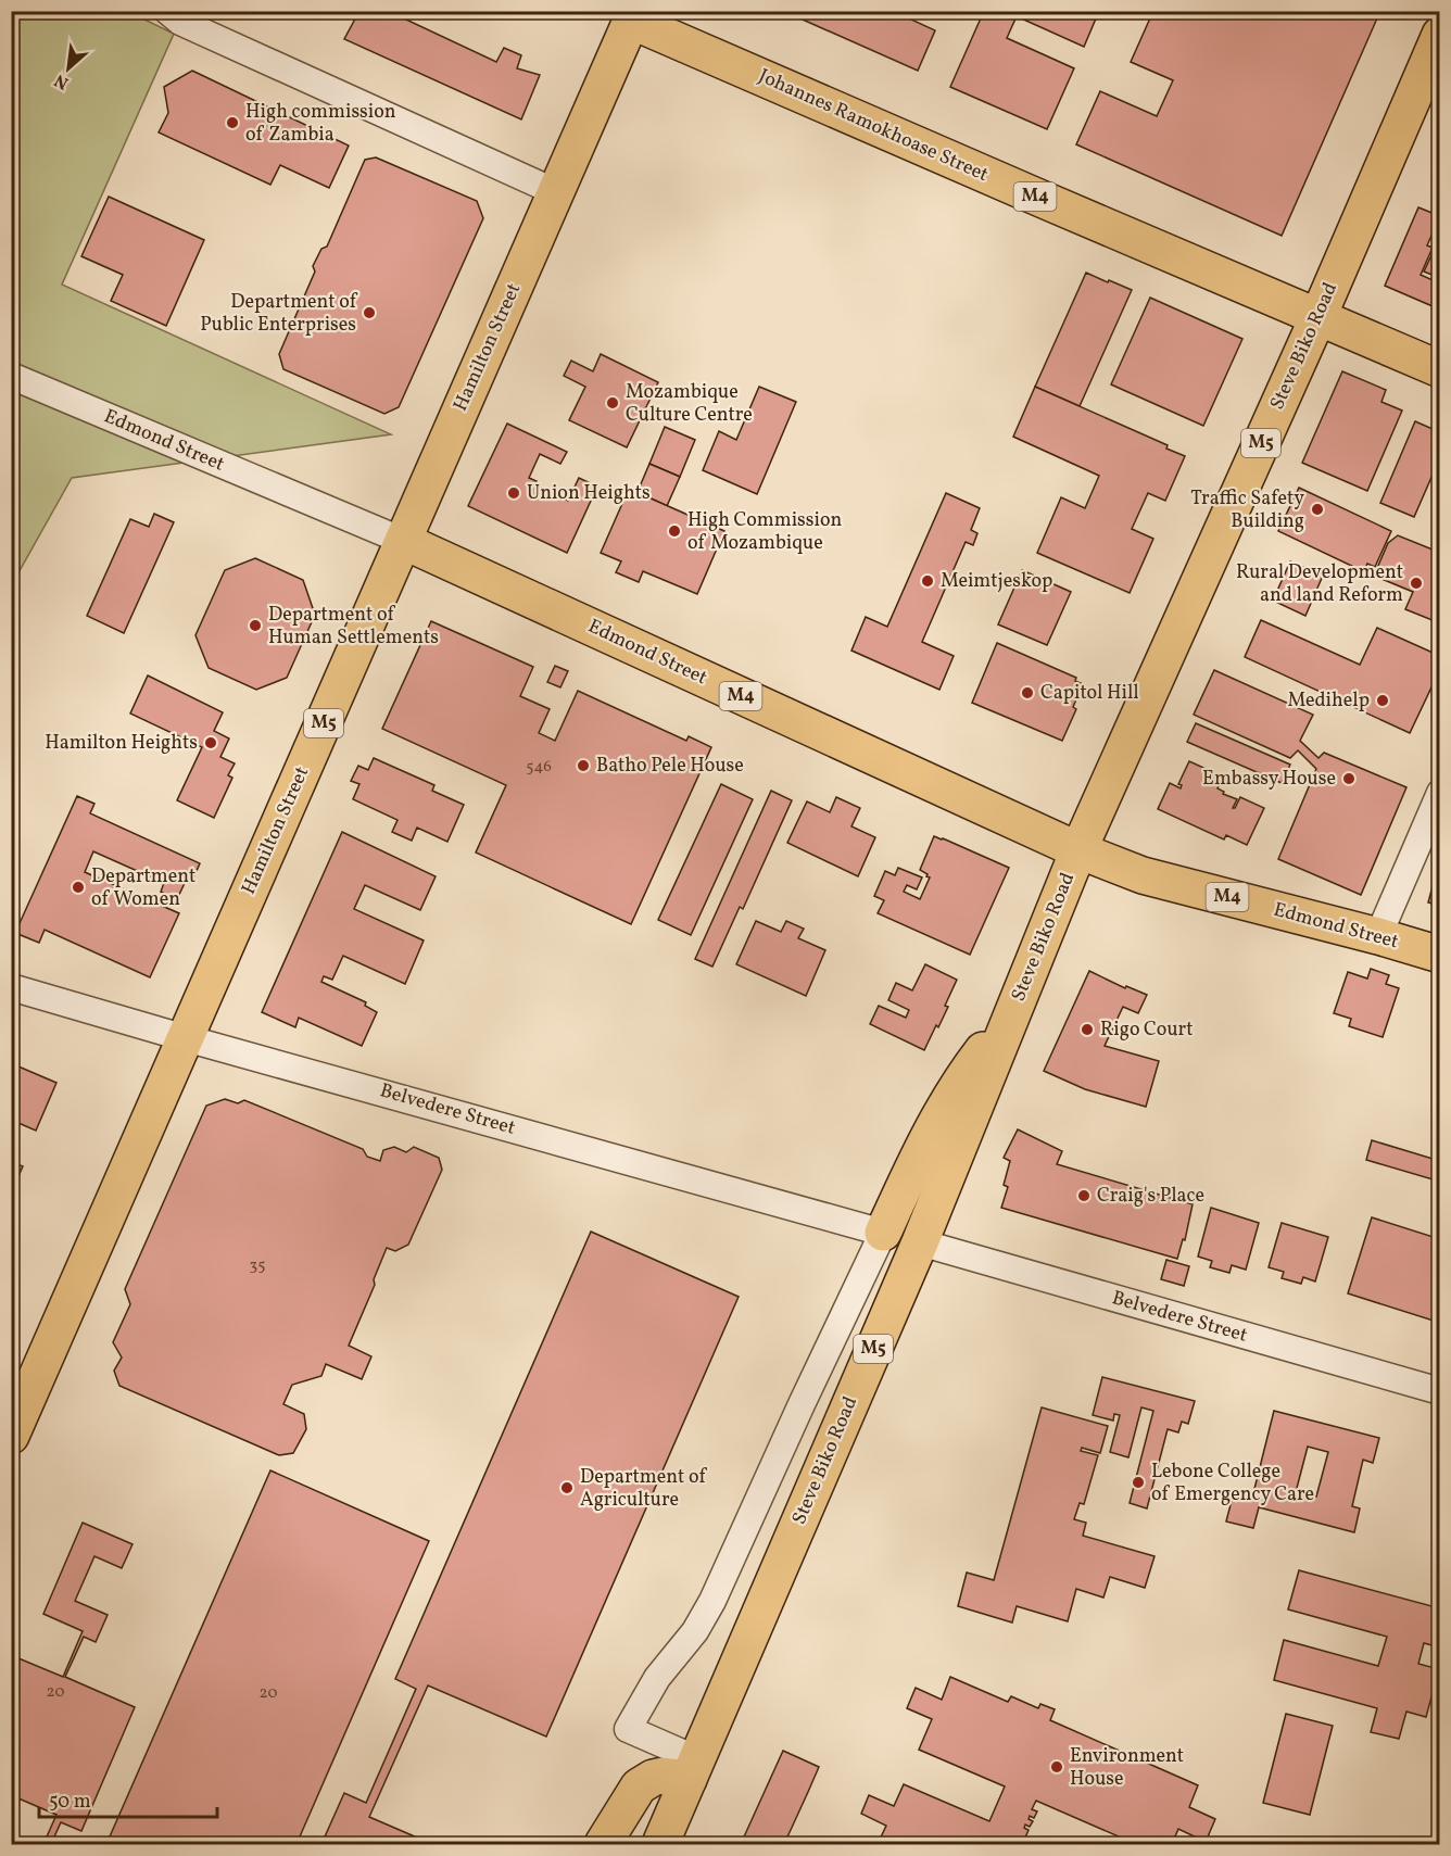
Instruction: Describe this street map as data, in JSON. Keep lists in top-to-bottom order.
{
  "streets": {
    "main road": [
      "Johannes Ramokhoase Street",
      "M4",
      "Steve Biko Road",
      "Hamilton Street",
      "Edmond Street",
      "M5"
    ],
    "street": ["Belvedere Street"]
  },
  "crossings": [
    ["Johannes Ramokhoase Street", "Steve Biko Road"],
    ["Johannes Ramokhoase Street", "Hamilton Street"],
    ["Steve Biko Road", "Edmond Street"],
    ["Steve Biko Road", "Belvedere Street"],
    ["Hamilton Street", "Edmond Street"],
    ["Hamilton Street", "Belvedere Street"]
  ],
  "places": [
    "High commission of Zambia",
    "Department of Public Enterprises",
    "Mozambique Culture Centre",
    "Union Heights",
    "Traffic Safety Building",
    "High Commission of Mozambique",
    "Meimtjeskop",
    "Rural Development and land Reform",
    "Department of Human Settlements",
    "Capitol Hill",
    "Medihelp",
    "Hamilton Heights",
    "Batho Pele House",
    "Embassy House",
    "Department of Women",
    "Rigo Court",
    "Craig's Place",
    "Lebone College of Emergency Care",
    "Department of Agriculture",
    "Environment House"
  ],
  "house_numbers": [
    "546",
    "35",
    "20",
    "20"
  ],
  "scale_bar": "50 m",
  "north": "bottom left"
}
